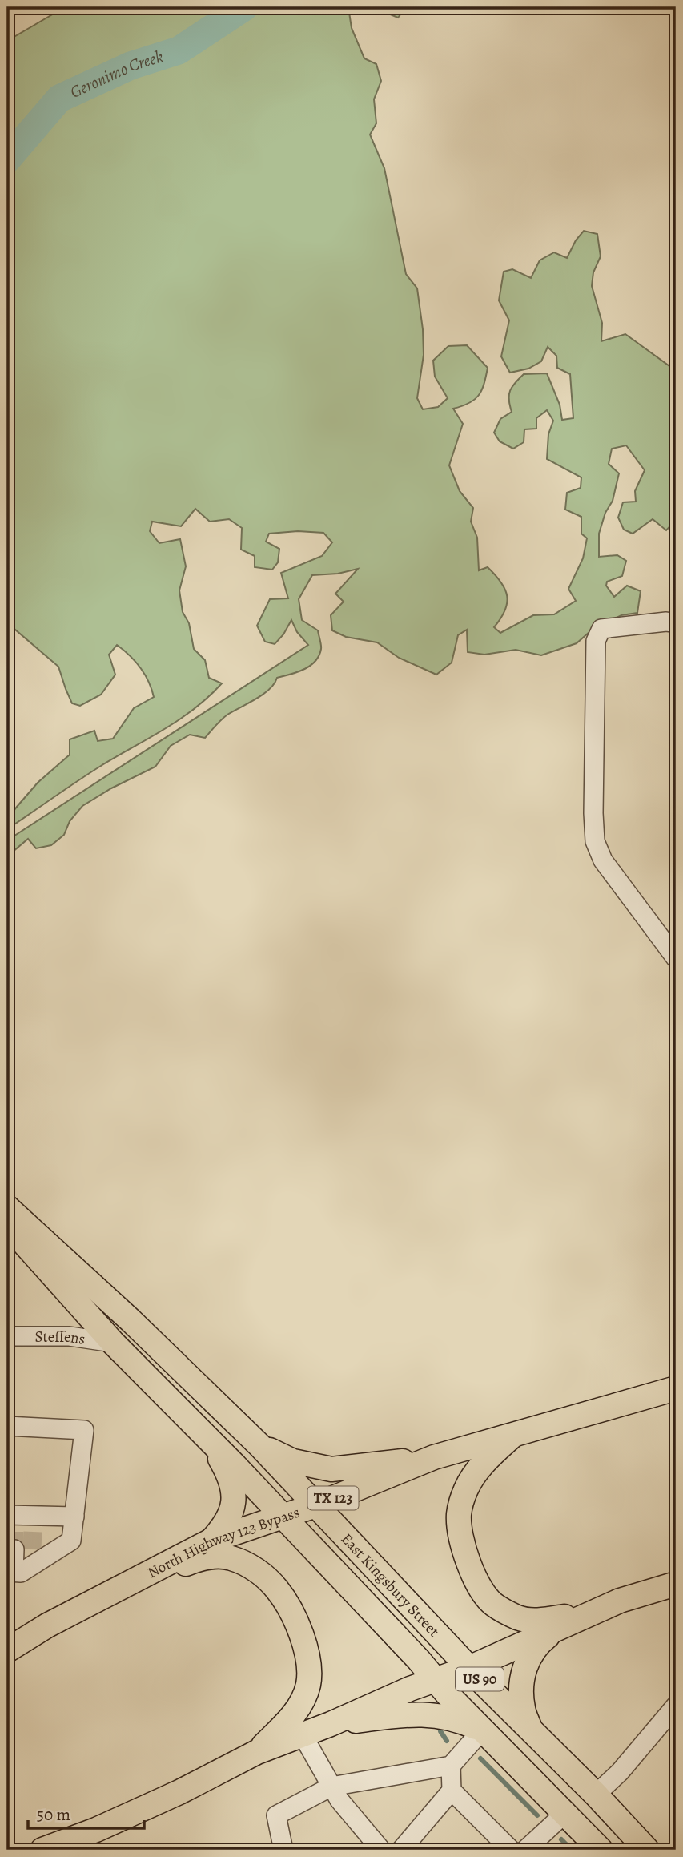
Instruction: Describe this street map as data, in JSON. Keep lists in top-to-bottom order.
{
  "streets": {
    "main road": [
      "TX 123",
      "North Highway 123 Bypass",
      "East Kingsbury Street",
      "US 90"
    ],
    "street": ["Steffens"]
  },
  "crossings": [
    ["Steffens", "East Kingsbury Street"],
    ["North Highway 123 Bypass", "East Kingsbury Street"]
  ],
  "water": ["Geronimo Creek"],
  "scale_bar": "50 m"
}
